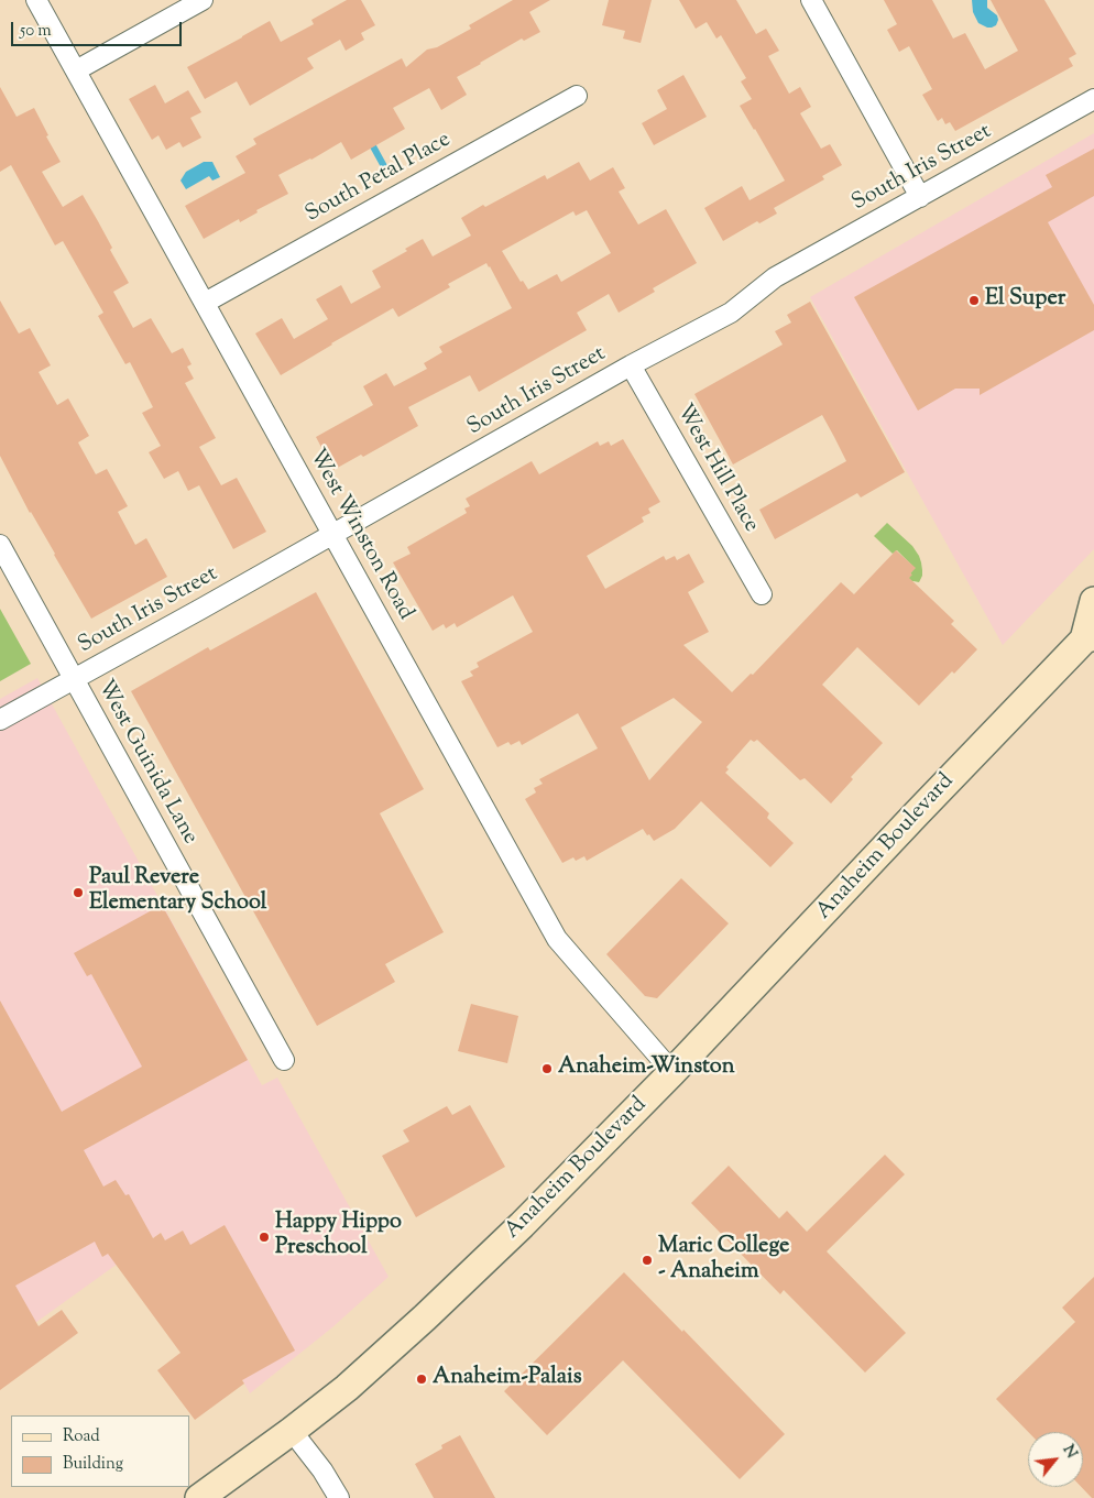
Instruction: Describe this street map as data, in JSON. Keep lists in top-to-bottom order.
{
  "streets": {
    "main road": ["Anaheim Boulevard"],
    "street": [
      "South Iris Street",
      "South Petal Place",
      "West Hill Place",
      "West Winston Road",
      "West Guinida Lane"
    ]
  },
  "crossings": [
    ["South Iris Street", "West Hill Place"],
    ["South Iris Street", "West Winston Road"],
    ["South Iris Street", "West Guinida Lane"],
    ["South Petal Place", "West Winston Road"],
    ["West Winston Road", "Anaheim Boulevard"]
  ],
  "places": [
    "El Super",
    "Paul Revere Elementary School",
    "Anaheim-Winston",
    "Happy Hippo Preschool",
    "Maric College - Anaheim",
    "Anaheim-Palais"
  ],
  "legend": ["Road", "Building"],
  "scale_bar": "50 m",
  "north": "top right"
}
